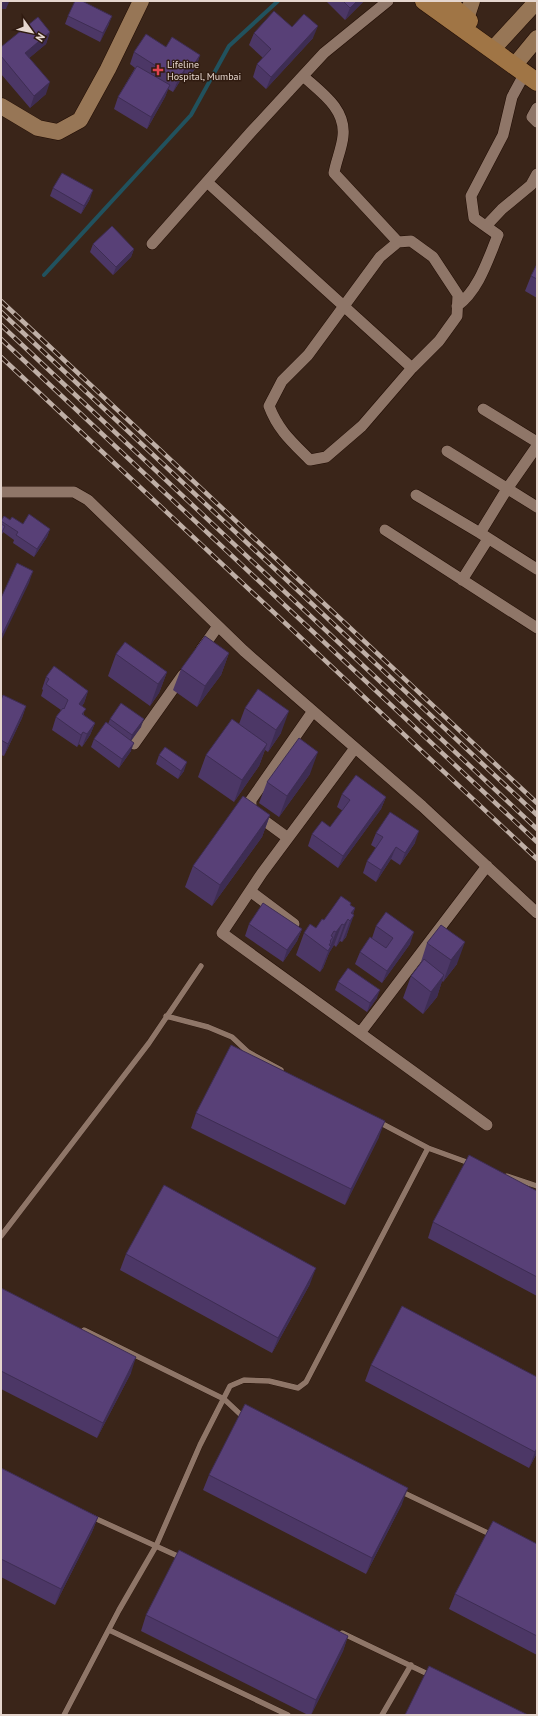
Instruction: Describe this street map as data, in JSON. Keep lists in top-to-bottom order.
{
  "places": {
    "health": ["Lifeline Hospital, Mumbai"]
  },
  "north": "bottom right"
}
